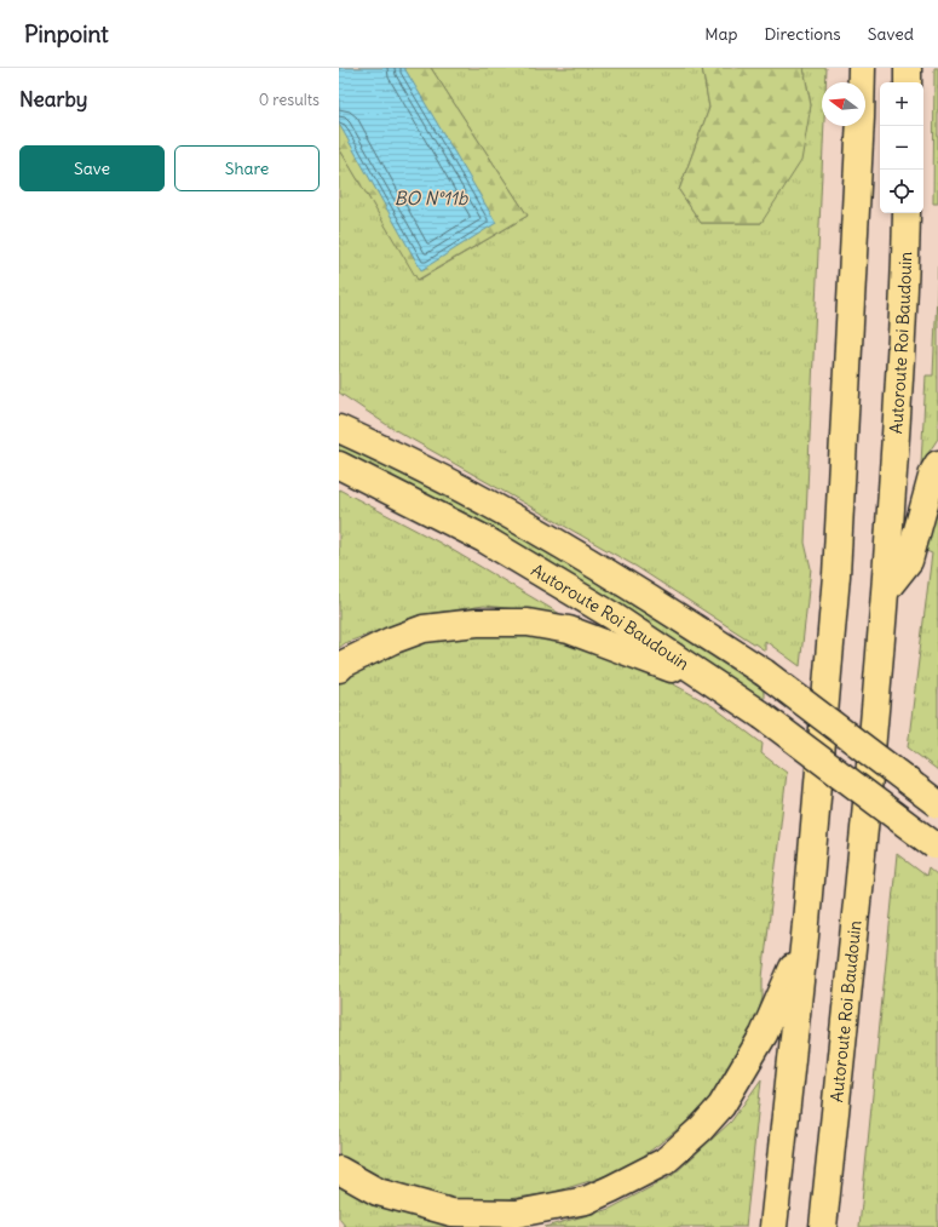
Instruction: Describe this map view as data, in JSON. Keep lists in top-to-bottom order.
{
  "streets": {
    "highway": ["Autoroute Roi Baudouin"]
  },
  "water": ["BO N°11b"],
  "north": "left",
  "page": {
    "header": "Pinpoint",
    "nav": ["Map", "Directions", "Saved"],
    "heading": ["Nearby", "0 results"],
    "map_buttons": ["+", "−"],
    "buttons": ["Save", "Share"]
  }
}
